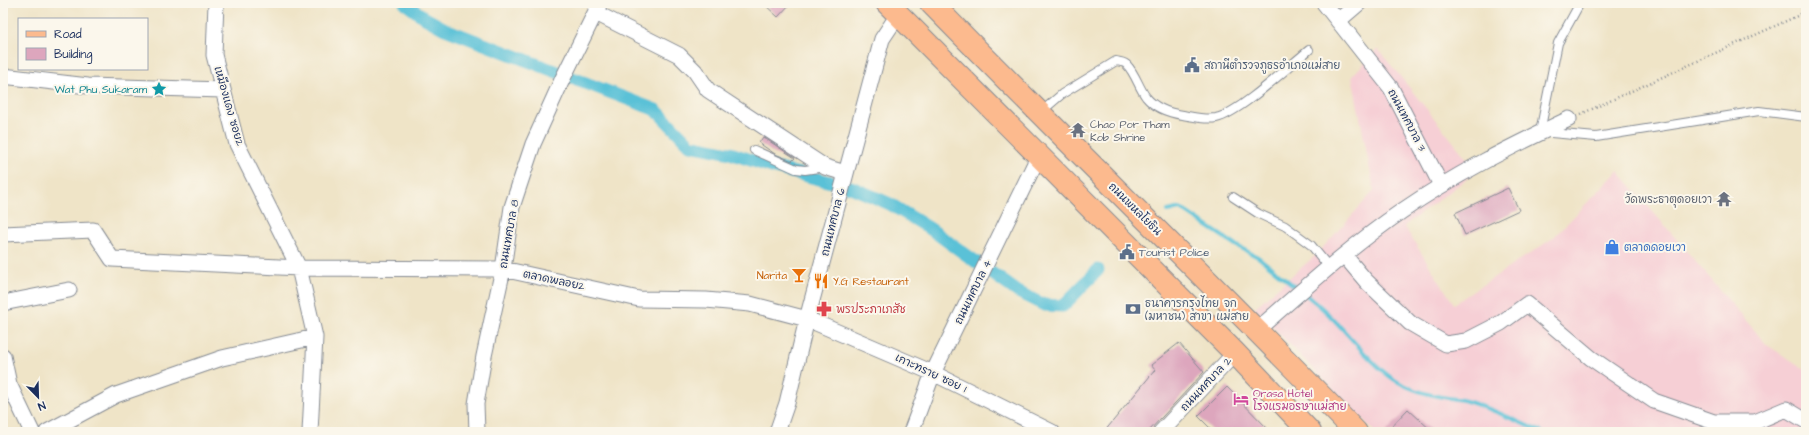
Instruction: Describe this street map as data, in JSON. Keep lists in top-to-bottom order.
{
  "streets": {
    "main road": ["ถนนพหลโยธิน"],
    "street": [
      "เหมืองแดง ซอย2",
      "ถนนเทศบาล 3",
      "ถนนเทศบาล 6",
      "ถนนเทศบาล 8",
      "ตลาดพลอย2",
      "ถนนเทศบาล 4",
      "เกาะทราย ซอย 1",
      "ถนนเทศบาล 2"
    ]
  },
  "crossings": [
    ["เหมืองแดง ซอย2", "ตลาดพลอย2"],
    ["ถนนเทศบาล 6", "ตลาดพลอย2"],
    ["ถนนเทศบาล 6", "เกาะทราย ซอย 1"],
    ["ถนนเทศบาล 8", "ตลาดพลอย2"],
    ["ตลาดพลอย2", "เกาะทราย ซอย 1"],
    ["ถนนเทศบาล 4", "เกาะทราย ซอย 1"]
  ],
  "places": {
    "public building": ["สถานีตำรวจภูธรอำเภอแม่สาย", "Tourist Police"],
    "place": ["Wat Phu Sukaram"],
    "temple": ["Chao Por Tham Kob Shrine", "วัดพระธาตุดอยเวา"],
    "shop": ["ตลาดดอยเวา"],
    "bar": ["Narita"],
    "restaurant": ["Y.G Restaurant"],
    "pharmacy": ["พรประภาเภสัช"],
    "bank": ["ธนาคารกรุงไทย จก (มหาชน) สาขา แม่สาย"],
    "hotel": ["Orasa Hotel โรงแรมอรษาแม่สาย"]
  },
  "legend": ["Road", "Building"],
  "north": "bottom right"
}
